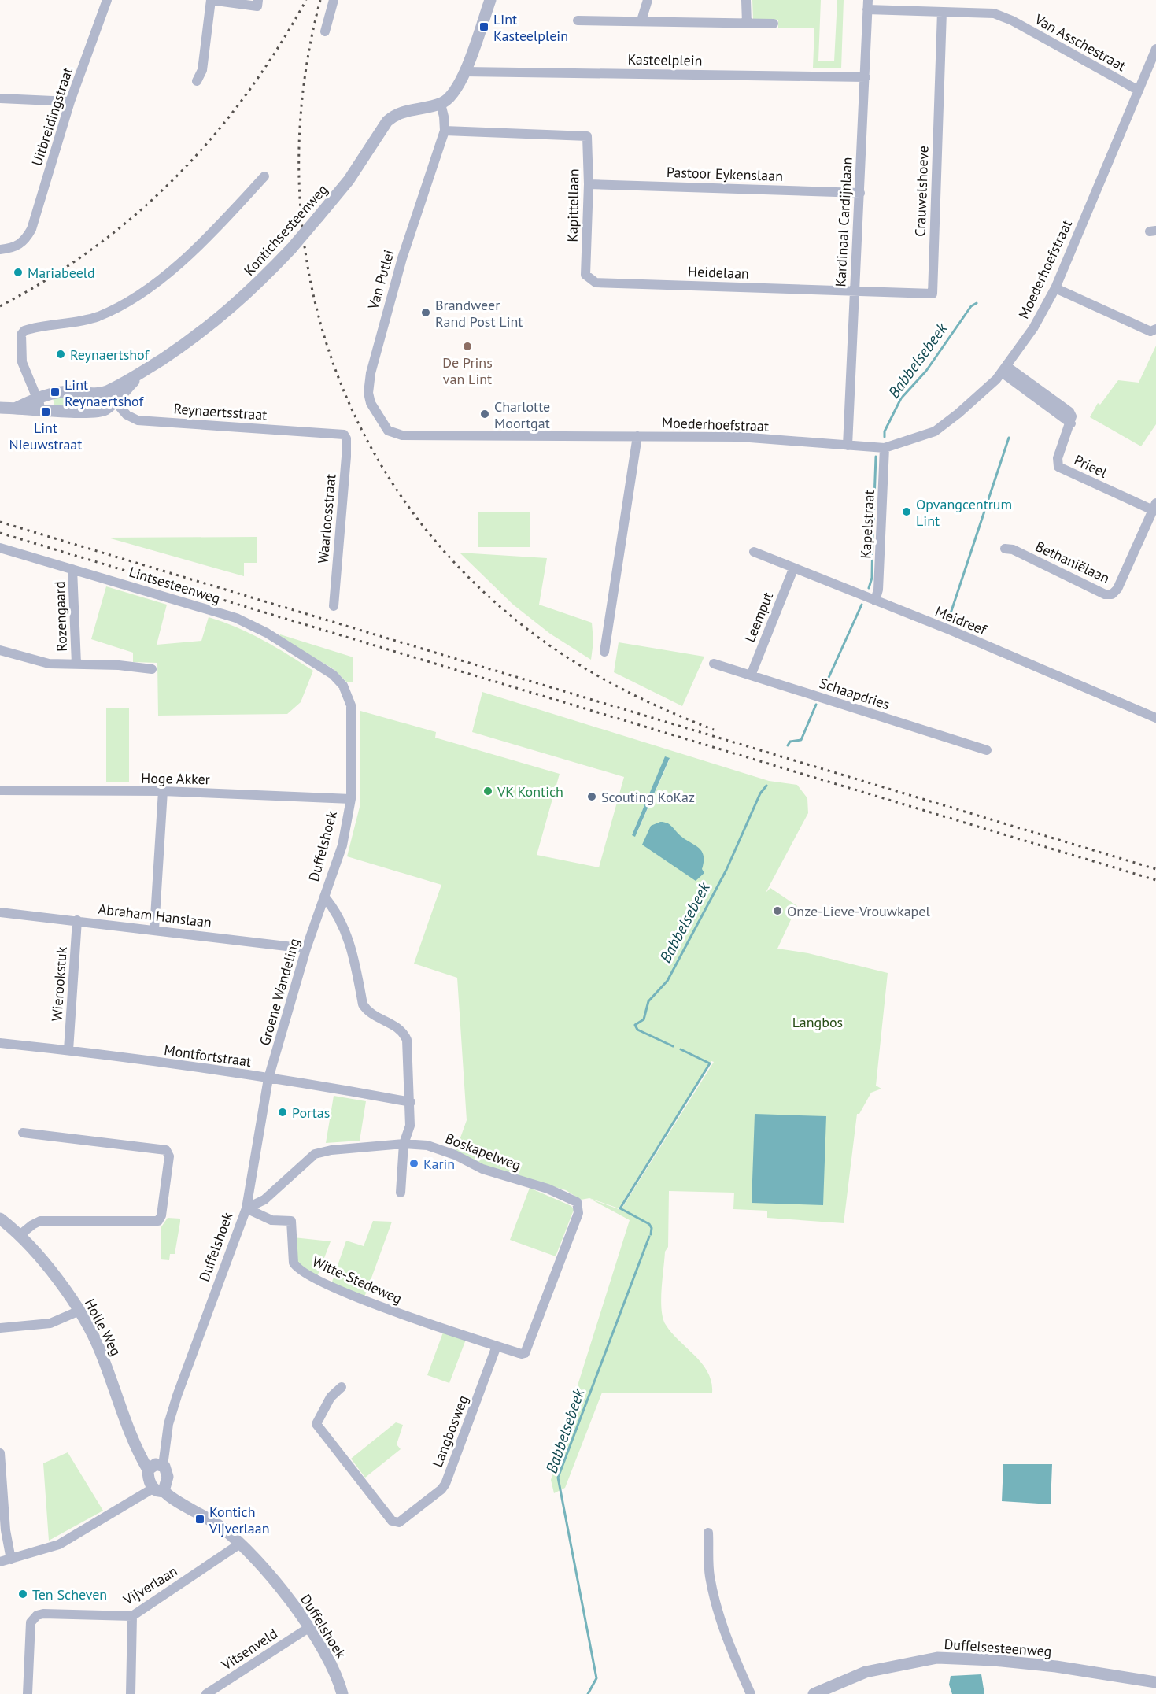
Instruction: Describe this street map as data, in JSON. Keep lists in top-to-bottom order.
{
  "streets": {
    "street": [
      "Van Asschestraat",
      "Kasteelplein",
      "Uitbreidingstraat",
      "Pastoor Eykenslaan",
      "Crauwelshoeve",
      "Kapittellaan",
      "Kardinaal Cardijnlaan",
      "Kontichsesteenweg",
      "Moederhoefstraat",
      "Heidelaan",
      "Van Putlei",
      "Reynaertsstraat",
      "Prieel",
      "Waarloosstraat",
      "Kapelstraat",
      "Bethaniëlaan",
      "Lintsesteenweg",
      "Rozengaard",
      "Leemput",
      "Meidreef",
      "Schaapdries",
      "Hoge Akker",
      "Duffelshoek",
      "Abraham Hanslaan",
      "Wierookstuk",
      "Groene Wandeling",
      "Montfortstraat",
      "Boskapelweg",
      "Witte-Stedeweg",
      "Holle Weg",
      "Langbosweg",
      "Vijverlaan",
      "Duffelsesteenweg",
      "Vitsenveld"
    ]
  },
  "crossings": [
    ["Van Asschestraat", "Crauwelshoeve"],
    ["Van Asschestraat", "Kardinaal Cardijnlaan"],
    ["Van Asschestraat", "Moederhoefstraat"],
    ["Kasteelplein", "Kardinaal Cardijnlaan"],
    ["Pastoor Eykenslaan", "Kapittellaan"],
    ["Pastoor Eykenslaan", "Kardinaal Cardijnlaan"],
    ["Crauwelshoeve", "Kardinaal Cardijnlaan"],
    ["Crauwelshoeve", "Heidelaan"],
    ["Kapittellaan", "Heidelaan"],
    ["Kapittellaan", "Van Putlei"],
    ["Kardinaal Cardijnlaan", "Moederhoefstraat"],
    ["Kardinaal Cardijnlaan", "Heidelaan"],
    ["Kontichsesteenweg", "Van Putlei"],
    ["Kontichsesteenweg", "Reynaertsstraat"],
    ["Moederhoefstraat", "Van Putlei"],
    ["Moederhoefstraat", "Prieel"],
    ["Moederhoefstraat", "Kapelstraat"],
    ["Reynaertsstraat", "Waarloosstraat"],
    ["Prieel", "Bethaniëlaan"],
    ["Kapelstraat", "Meidreef"],
    ["Lintsesteenweg", "Rozengaard"],
    ["Lintsesteenweg", "Duffelshoek"],
    ["Leemput", "Meidreef"],
    ["Leemput", "Schaapdries"],
    ["Hoge Akker", "Duffelshoek"],
    ["Duffelshoek", "Groene Wandeling"],
    ["Duffelshoek", "Montfortstraat"],
    ["Duffelshoek", "Boskapelweg"],
    ["Duffelshoek", "Witte-Stedeweg"],
    ["Duffelshoek", "Vijverlaan"],
    ["Duffelshoek", "Vitsenveld"],
    ["Abraham Hanslaan", "Wierookstuk"],
    ["Abraham Hanslaan", "Groene Wandeling"],
    ["Wierookstuk", "Montfortstraat"],
    ["Groene Wandeling", "Montfortstraat"],
    ["Groene Wandeling", "Witte-Stedeweg"],
    ["Boskapelweg", "Witte-Stedeweg"],
    ["Boskapelweg", "Langbosweg"],
    ["Witte-Stedeweg", "Langbosweg"]
  ],
  "water": ["Babbelsebeek"],
  "parks": ["Langbos"],
  "places": {
    "transit": [
      "Lint Kasteelplein",
      "Lint Reynaertshof",
      "Lint Nieuwstraat",
      "Kontich Vijverlaan"
    ],
    "other": [
      "Mariabeeld",
      "Brandweer Rand Post Lint",
      "De Prins van Lint",
      "Reynaertshof",
      "Charlotte Moortgat",
      "Opvangcentrum Lint",
      "VK Kontich",
      "Scouting KoKaz",
      "Onze-Lieve-Vrouwkapel",
      "Portas",
      "Karin",
      "Ten Scheven"
    ]
  }
}
